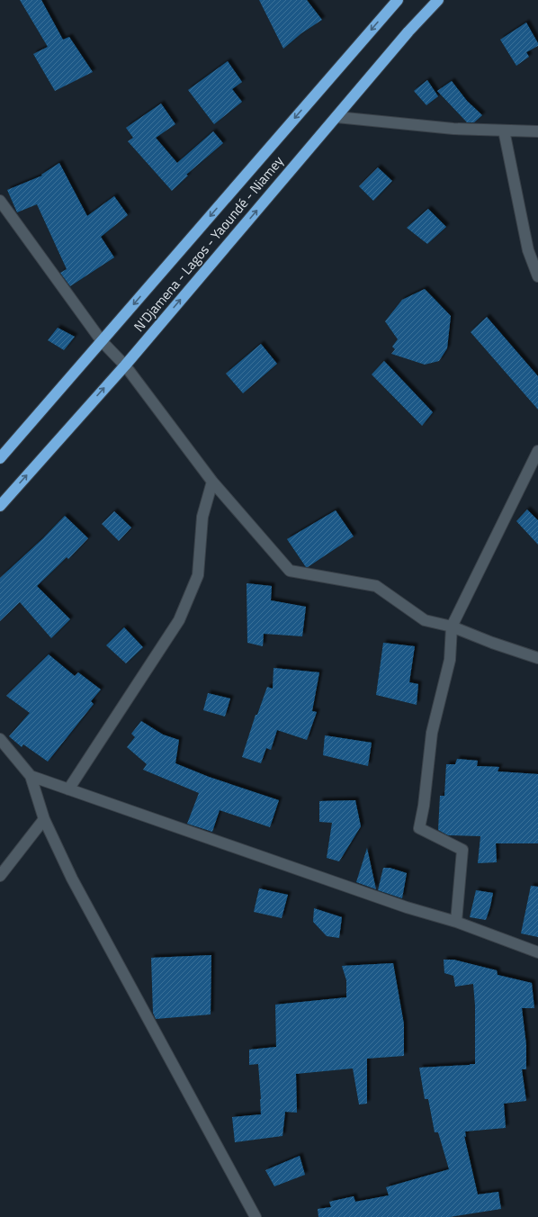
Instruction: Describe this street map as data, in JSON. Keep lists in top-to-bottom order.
{
  "streets": {
    "highway": ["N'Djamena - Lagos - Yaoundé - Niamey"]
  }
}
